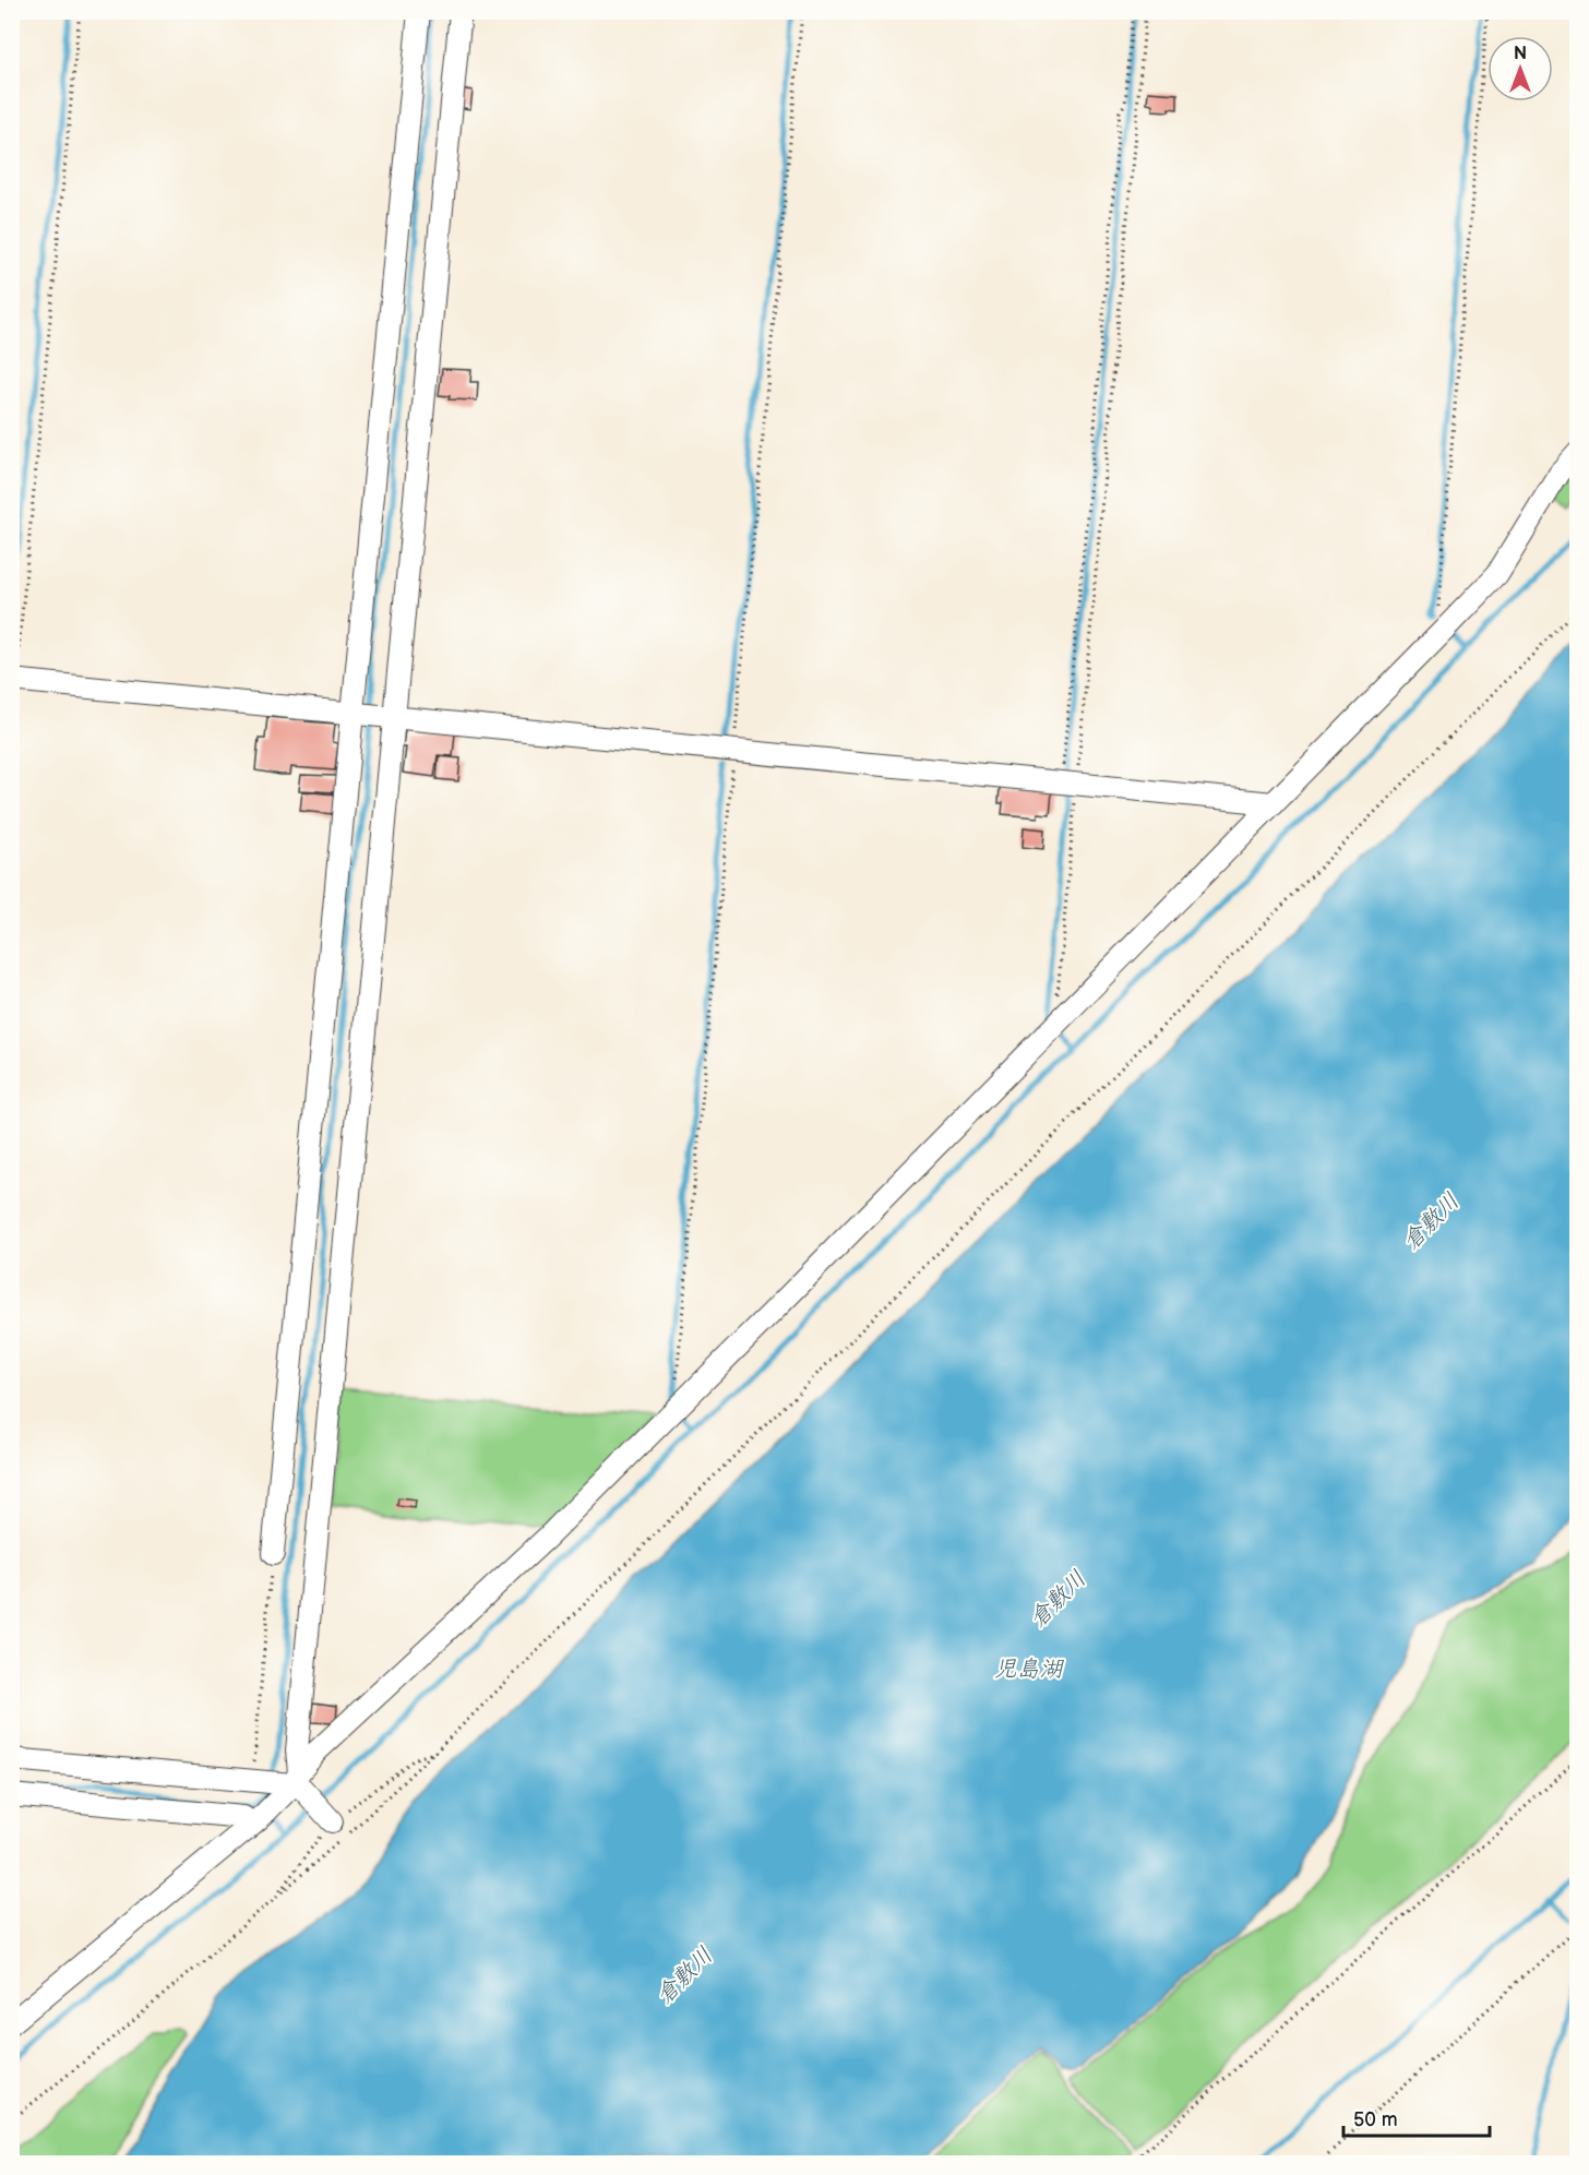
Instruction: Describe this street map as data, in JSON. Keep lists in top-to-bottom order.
{
  "water": ["倉敷川", "児島湖"],
  "scale_bar": "50 m",
  "north": "top"
}
